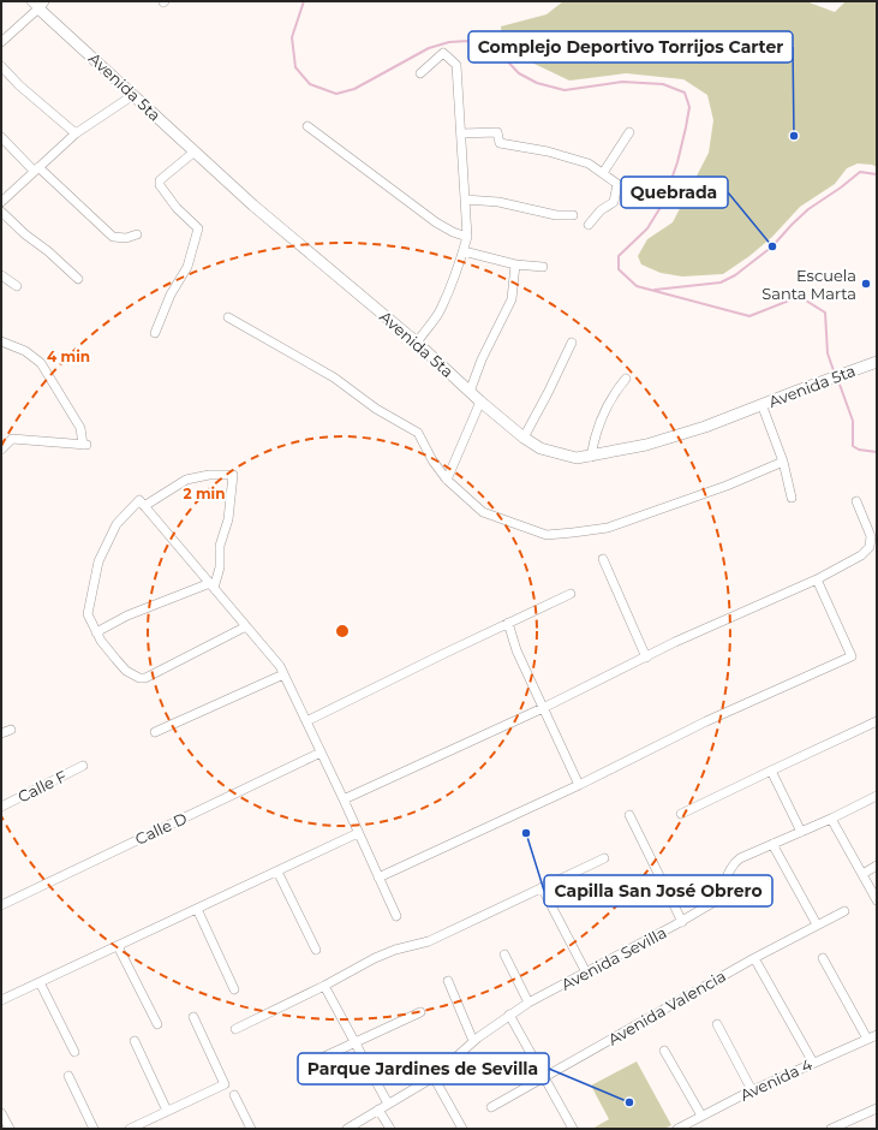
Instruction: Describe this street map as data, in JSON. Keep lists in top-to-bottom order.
{
  "streets": {
    "street": [
      "Avenida 5ta",
      "Calle F",
      "Calle D",
      "Avenida Sevilla",
      "Avenida Valencia",
      "Avenida 4"
    ]
  },
  "places": [
    "Complejo Deportivo Torrijos Carter",
    "Quebrada",
    "Escuela Santa Marta",
    "Capilla San José Obrero",
    "Parque Jardines de Sevilla"
  ],
  "rings": ["4 min", "2 min"]
}
